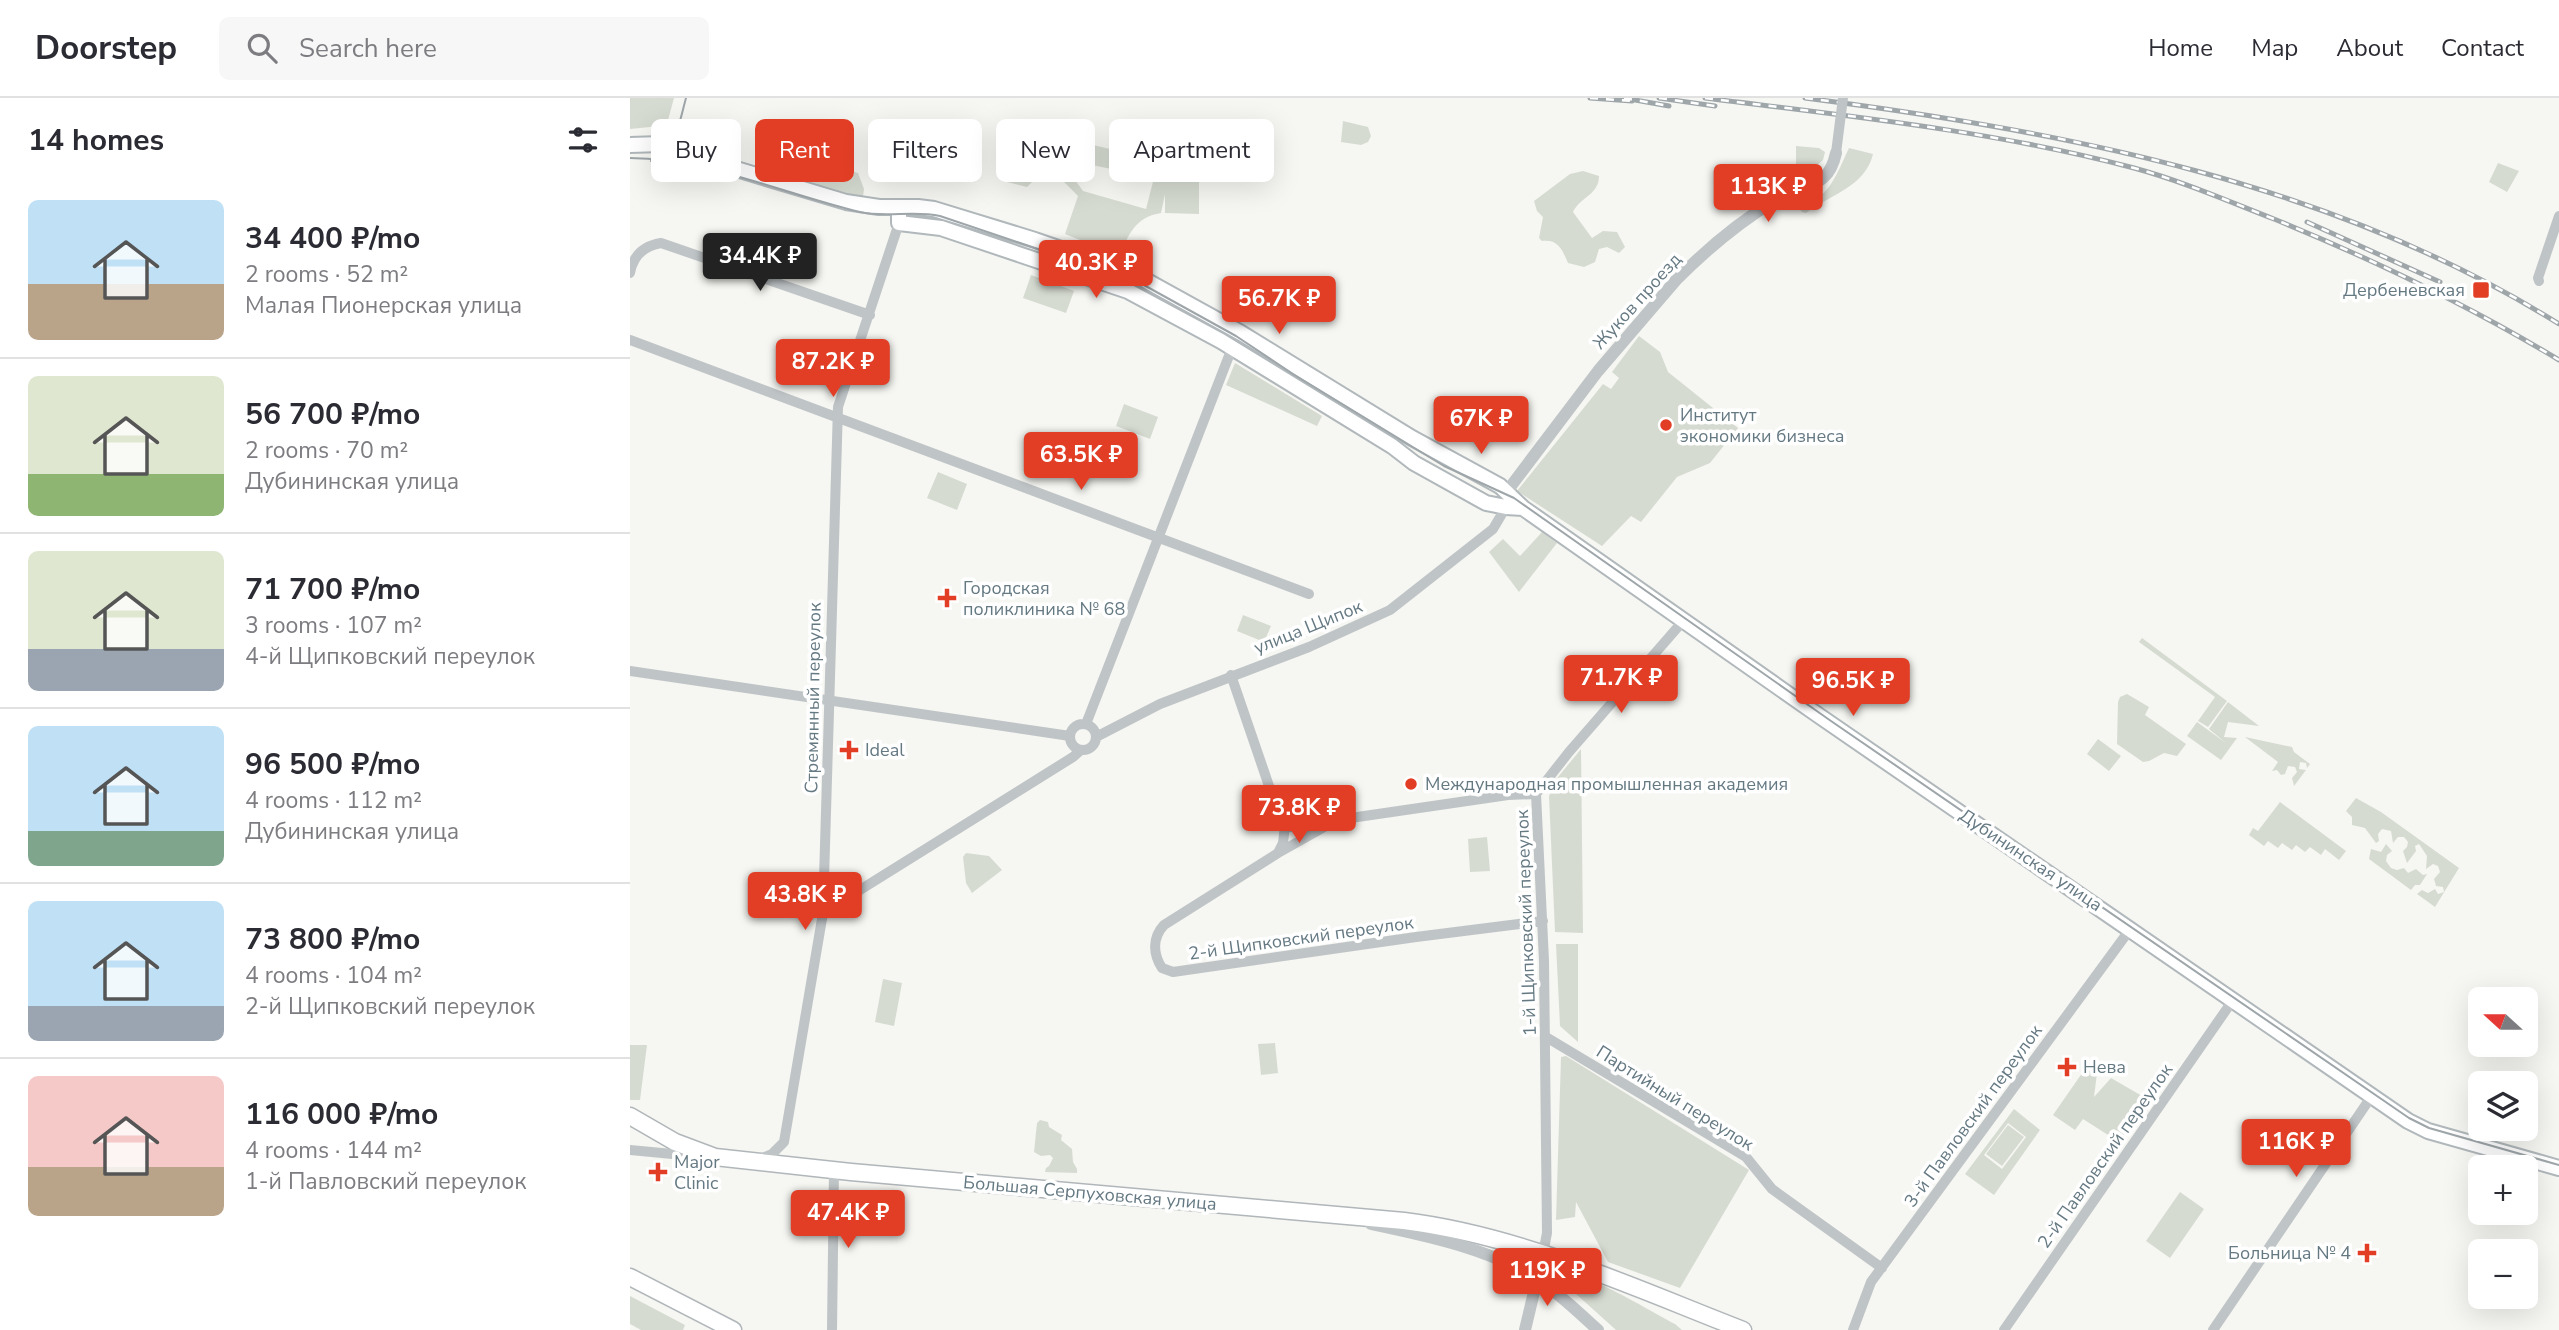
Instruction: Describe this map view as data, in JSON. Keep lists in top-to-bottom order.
{
  "streets": {
    "main road": ["Дубининская улица", "Большая Серпуховская улица"],
    "street": [
      "Жуков проезд",
      "улица Щипок",
      "Стремянный переулок",
      "1-й Щипковский переулок",
      "2-й Щипковский переулок",
      "Партийный переулок",
      "3-й Павловский переулок",
      "2-й Павловский переулок"
    ]
  },
  "crossings": [
    ["Жуков проезд", "Дубининская улица"],
    ["Стремянный переулок", "Большая Серпуховская улица"],
    ["Дубининская улица", "3-й Павловский переулок"],
    ["Дубининская улица", "2-й Павловский переулок"],
    ["1-й Щипковский переулок", "2-й Щипковский переулок"],
    ["1-й Щипковский переулок", "Партийный переулок"],
    ["1-й Щипковский переулок", "Большая Серпуховская улица"],
    ["Партийный переулок", "3-й Павловский переулок"]
  ],
  "places": {
    "transit": ["Дербеневская"],
    "other": ["Институт экономики бизнеса", "Международная промышленная академия"],
    "health": [
      "Городская поликлиника № 68",
      "Ideal",
      "Нева",
      "Major Clinic",
      "Больница № 4"
    ]
  },
  "north": "left",
  "page": {
    "header": "Doorstep",
    "search": "Search here",
    "nav": [
      "Home",
      "Map",
      "About",
      "Contact"
    ],
    "heading": "14 homes",
    "chip": [
      "Buy",
      "Rent",
      "Filters",
      "New",
      "Apartment"
    ],
    "price": [
      "113K ₽",
      "34.4K ₽",
      "40.3K ₽",
      "56.7K ₽",
      "87.2K ₽",
      "67K ₽",
      "63.5K ₽",
      "71.7K ₽",
      "96.5K ₽",
      "73.8K ₽",
      "43.8K ₽",
      "116K ₽",
      "47.4K ₽",
      "119K ₽"
    ],
    "list": [
      {
        "name": "34 400 ₽/mo",
        "note": "2 rooms · 52 m² · Малая Пионерская улица"
      },
      {
        "name": "56 700 ₽/mo",
        "note": "2 rooms · 70 m² · Дубининская улица"
      },
      {
        "name": "71 700 ₽/mo",
        "note": "3 rooms · 107 m² · 4-й Щипковский переулок"
      },
      {
        "name": "96 500 ₽/mo",
        "note": "4 rooms · 112 m² · Дубининская улица"
      },
      {
        "name": "73 800 ₽/mo",
        "note": "4 rooms · 104 m² · 2-й Щипковский переулок"
      },
      {
        "name": "116 000 ₽/mo",
        "note": "4 rooms · 144 m² · 1-й Павловский переулок"
      }
    ],
    "map_buttons": ["+", "−"]
  }
}
